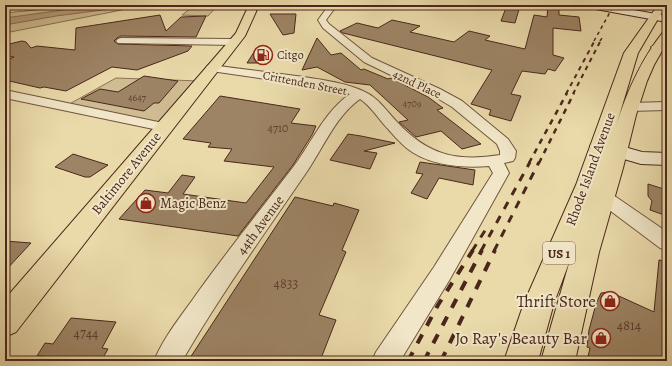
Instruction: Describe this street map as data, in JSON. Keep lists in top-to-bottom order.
{
  "streets": {
    "main road": ["Rhode Island Avenue", "Baltimore Avenue", "US 1"],
    "street": ["Crittenden Street", "42nd Place", "44th Avenue"]
  },
  "crossings": [
    ["Crittenden Street", "42nd Place"],
    ["Crittenden Street", "Baltimore Avenue"],
    ["Crittenden Street", "44th Avenue"]
  ],
  "places": {
    "fuel station": ["Citgo"],
    "shop": ["Magic Benz", "Thrift Store", "Jo Ray's Beauty Bar"]
  },
  "house_numbers": [
    "4647",
    "4709",
    "4710",
    "4833",
    "4814",
    "4744"
  ]
}
